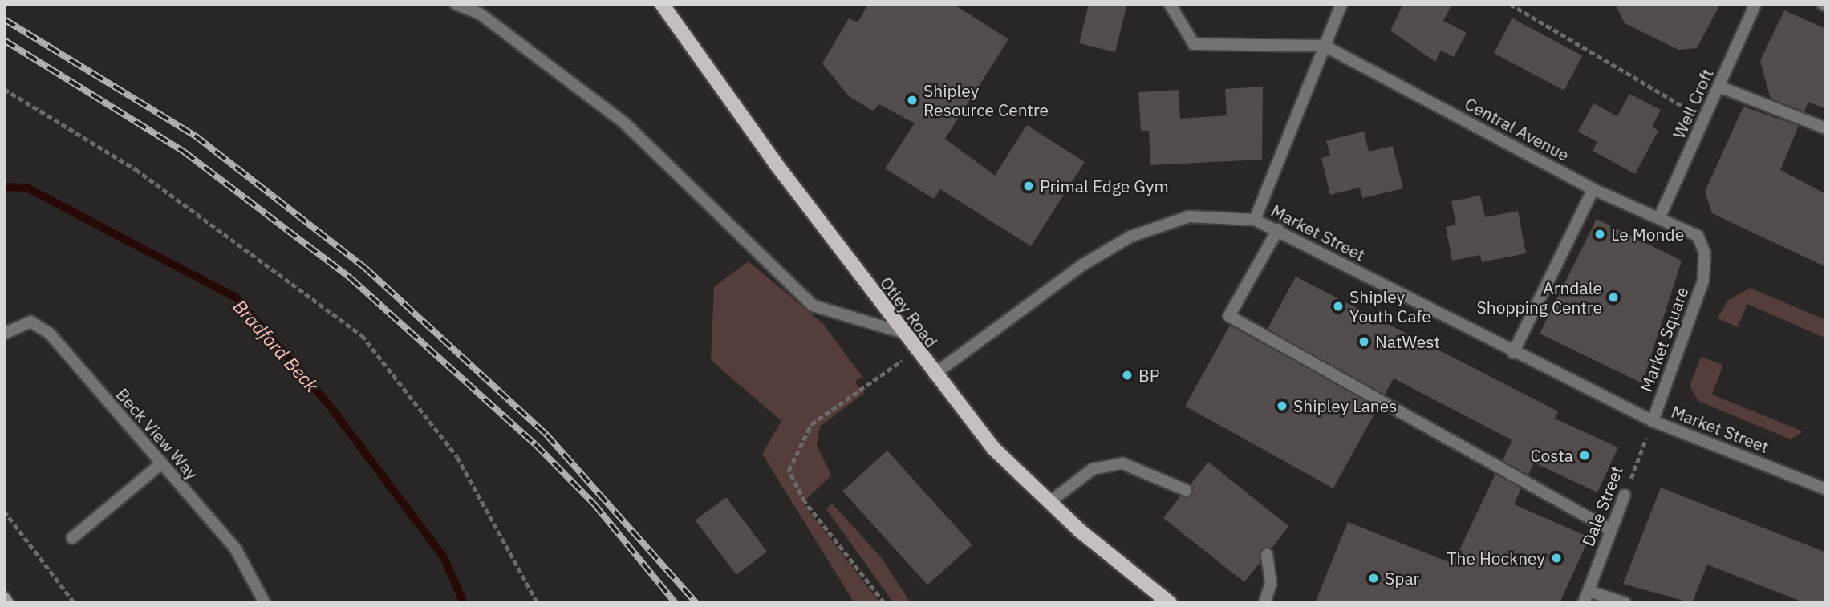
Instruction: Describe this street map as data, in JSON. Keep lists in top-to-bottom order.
{
  "streets": {
    "main road": ["Otley Road"],
    "street": [
      "Well Croft",
      "Central Avenue",
      "Market Street",
      "Market Square",
      "Beck View Way",
      "Dale Street"
    ]
  },
  "crossings": [
    ["Well Croft", "Central Avenue"],
    ["Central Avenue", "Market Square"],
    ["Market Street", "Otley Road"],
    ["Market Street", "Market Square"],
    ["Market Street", "Dale Street"],
    ["Market Square", "Dale Street"]
  ],
  "water": ["Bradford Beck"],
  "places": [
    "Shipley Resource Centre",
    "Primal Edge Gym",
    "Le Monde",
    "Arndale Shopping Centre",
    "Shipley Youth Cafe",
    "NatWest",
    "BP",
    "Shipley Lanes",
    "Costa",
    "The Hockney",
    "Spar"
  ]
}
